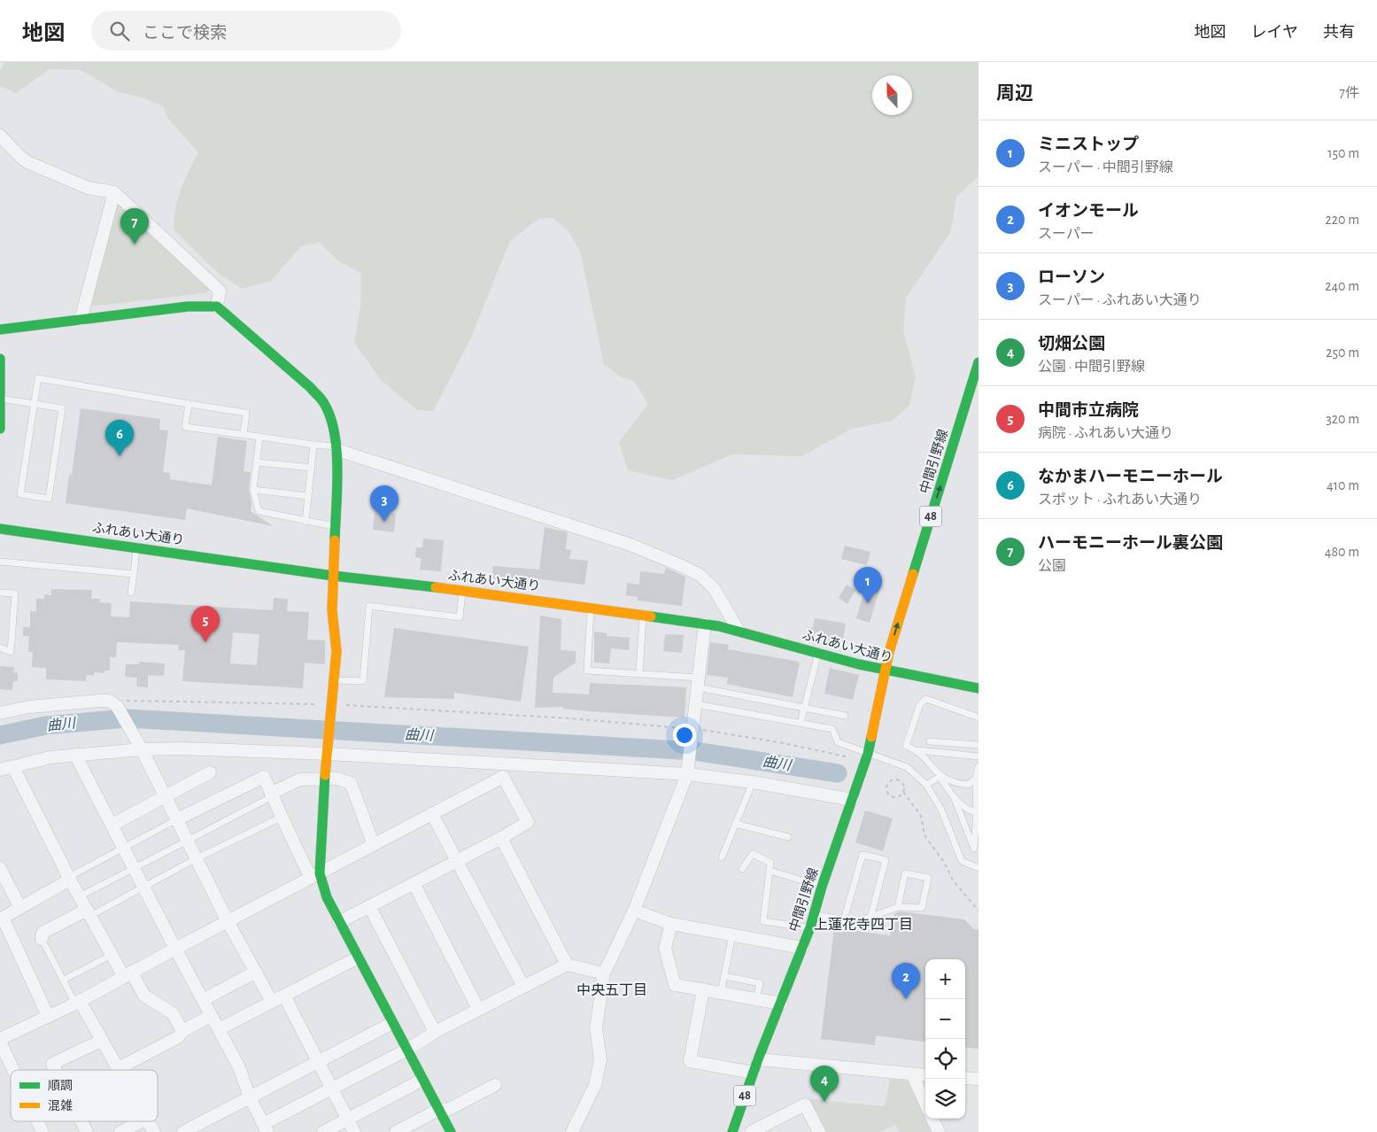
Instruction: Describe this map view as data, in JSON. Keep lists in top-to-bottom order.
{
  "streets": {
    "street": ["中間引野線", "48", "ふれあい大通り"]
  },
  "crossings": [
    ["中間引野線", "ふれあい大通り"]
  ],
  "one_way": ["中間引野線"],
  "districts": ["上蓮花寺四丁目", "中央五丁目"],
  "water": ["曲川"],
  "legend": ["順調", "混雑"],
  "north": "top",
  "page": {
    "header": "地図",
    "search": "ここで検索",
    "nav": ["地図", "レイヤ", "共有"],
    "heading": ["周辺", "7件"],
    "list": [
      {
        "mark": "1",
        "name": "ミニストップ",
        "note": "スーパー · 中間引野線",
        "value": "150 m"
      },
      {
        "mark": "2",
        "name": "イオンモール",
        "note": "スーパー",
        "value": "220 m"
      },
      {
        "mark": "3",
        "name": "ローソン",
        "note": "スーパー · ふれあい大通り",
        "value": "240 m"
      },
      {
        "mark": "4",
        "name": "切畑公園",
        "note": "公園 · 中間引野線",
        "value": "250 m"
      },
      {
        "mark": "5",
        "name": "中間市立病院",
        "note": "病院 · ふれあい大通り",
        "value": "320 m"
      },
      {
        "mark": "6",
        "name": "なかまハーモニーホール",
        "note": "スポット · ふれあい大通り",
        "value": "410 m"
      },
      {
        "mark": "7",
        "name": "ハーモニーホール裏公園",
        "note": "公園",
        "value": "480 m"
      }
    ],
    "pins": [
      "7",
      "6",
      "3",
      "1",
      "5",
      "2",
      "4"
    ],
    "map_buttons": ["+", "−"]
  }
}
